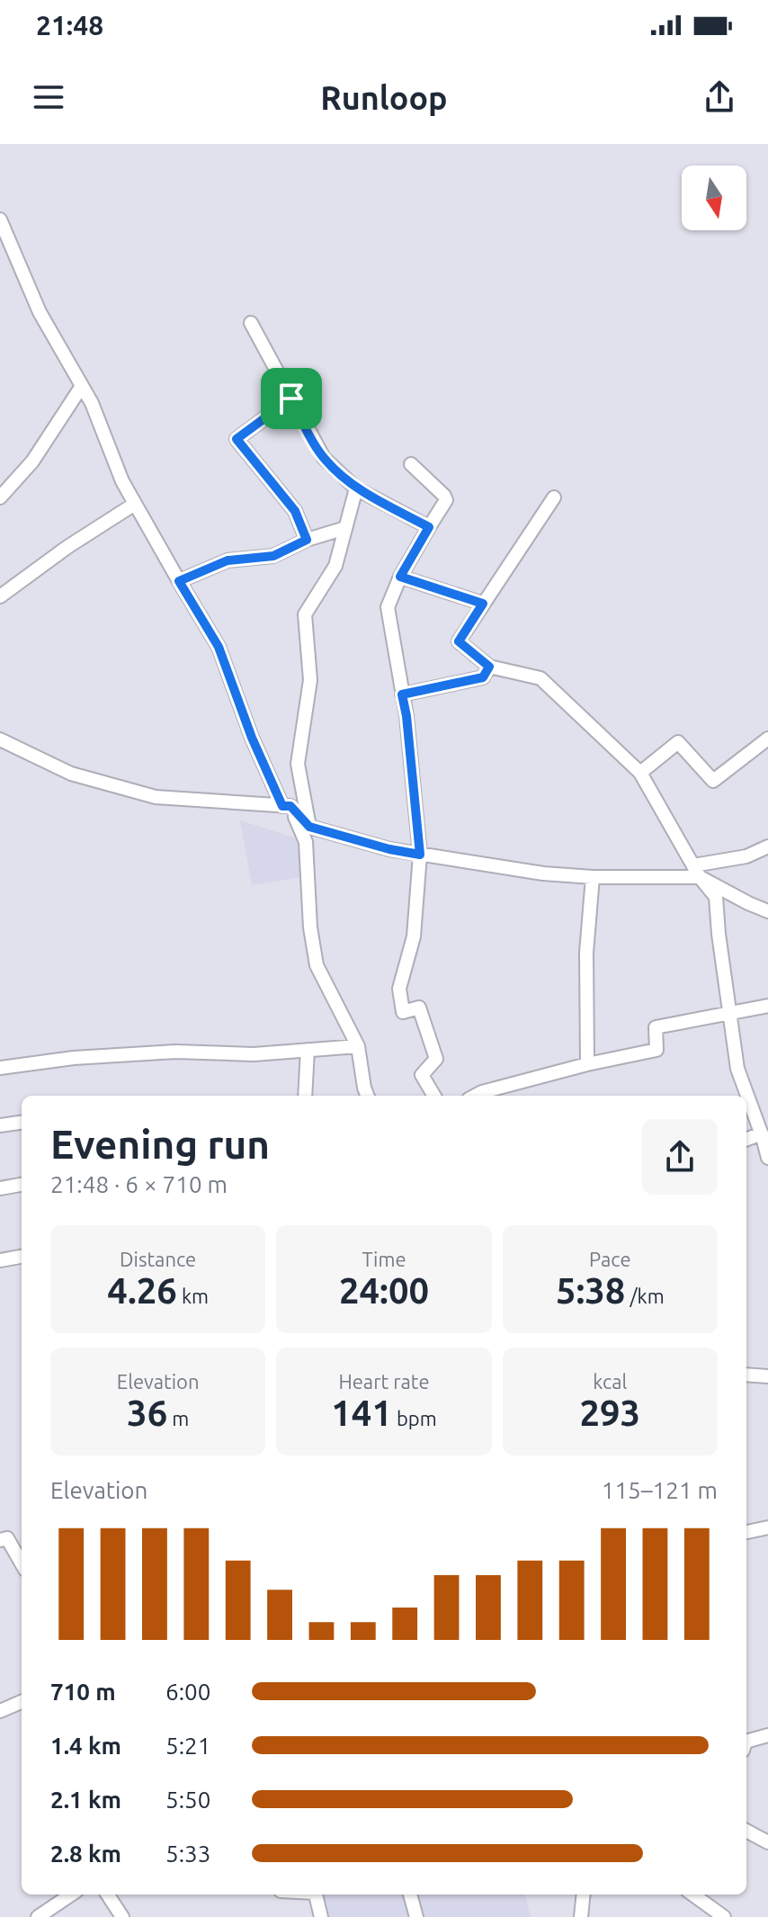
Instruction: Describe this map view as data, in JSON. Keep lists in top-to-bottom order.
{
  "north": "bottom",
  "page": {
    "status": "21:48",
    "header": "Runloop",
    "heading": ["Evening run", "21:48 · 6 × 710 m"],
    "stats": [
      ["Distance", "4.26 km"],
      ["Time", "24:00"],
      ["Pace", "5:38 /km"],
      ["Elevation", "36 m"],
      ["Heart rate", "141 bpm"],
      ["kcal", "293"]
    ],
    "chart": ["Elevation", "115–121 m"],
    "list": [
      {
        "name": "710 m",
        "note": "6:00"
      },
      {
        "name": "1.4 km",
        "note": "5:21"
      },
      {
        "name": "2.1 km",
        "note": "5:50"
      },
      {
        "name": "2.8 km",
        "note": "5:33"
      }
    ]
  }
}
